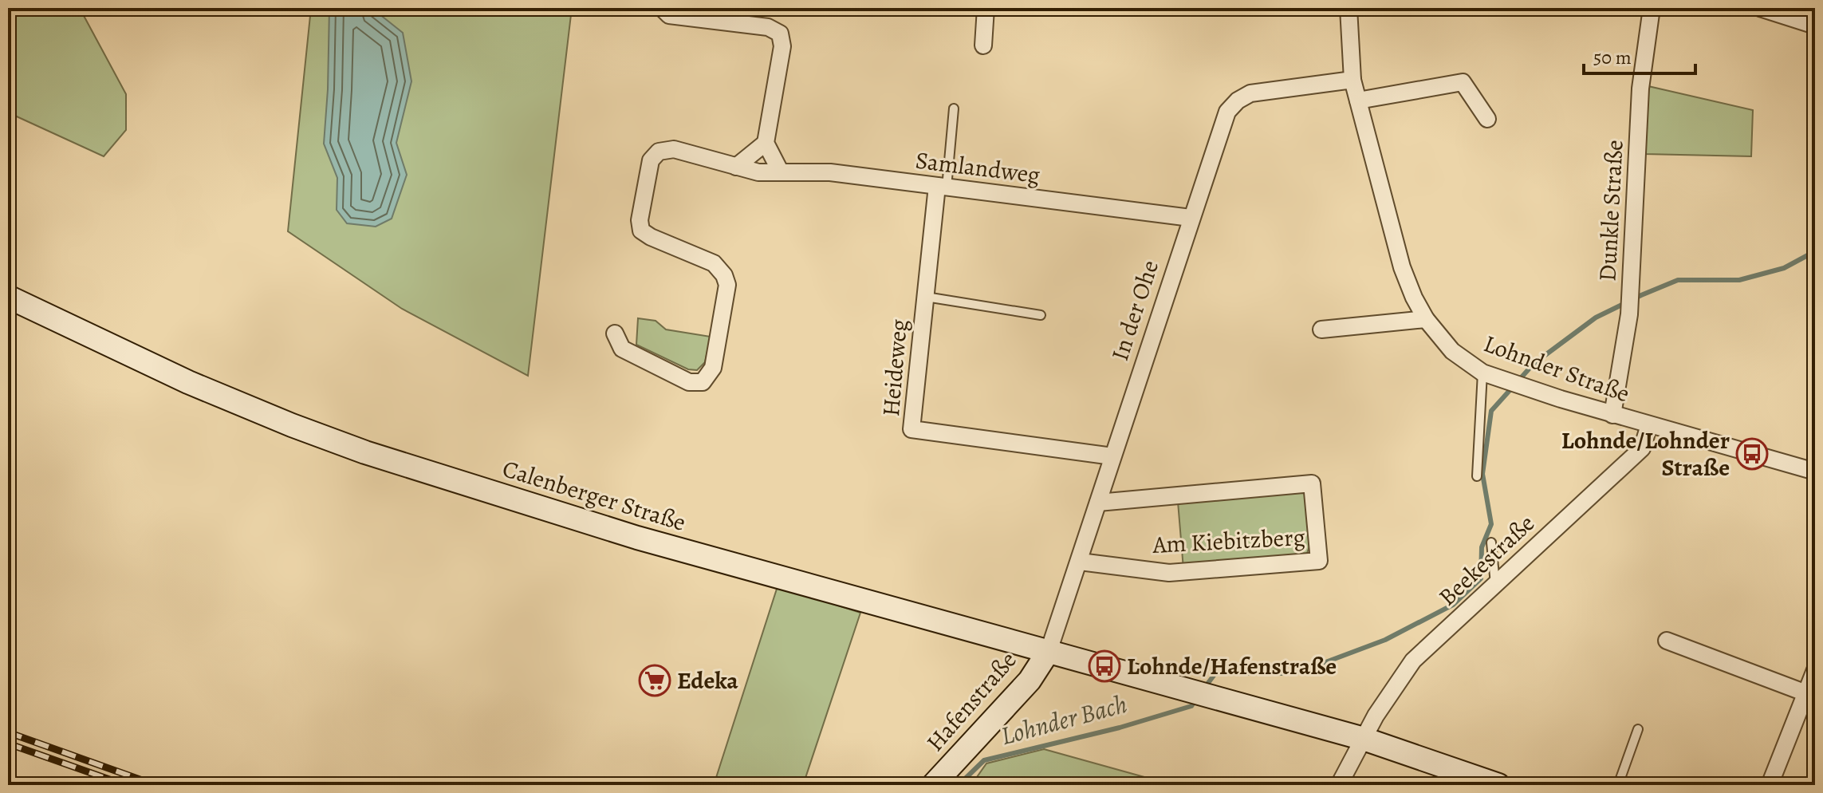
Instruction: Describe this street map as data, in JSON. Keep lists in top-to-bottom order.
{
  "streets": {
    "street": [
      "Samlandweg",
      "Dunkle Straße",
      "In der Ohe",
      "Heideweg",
      "Lohnder Straße",
      "Calenberger Straße",
      "Am Kiebitzberg",
      "Beekestraße",
      "Hafenstraße"
    ]
  },
  "crossings": [
    ["Samlandweg", "In der Ohe"],
    ["Samlandweg", "Heideweg"],
    ["Dunkle Straße", "Lohnder Straße"],
    ["In der Ohe", "Heideweg"],
    ["In der Ohe", "Lohnder Straße"],
    ["In der Ohe", "Calenberger Straße"],
    ["In der Ohe", "Am Kiebitzberg"],
    ["In der Ohe", "Hafenstraße"],
    ["Lohnder Straße", "Beekestraße"],
    ["Calenberger Straße", "Beekestraße"],
    ["Calenberger Straße", "Hafenstraße"]
  ],
  "water": ["Lohnder Bach"],
  "places": {
    "bus stop": ["Lohnde/Lohnder Straße", "Lohnde/Hafenstraße"],
    "supermarket": ["Edeka"]
  },
  "scale_bar": "50 m"
}
